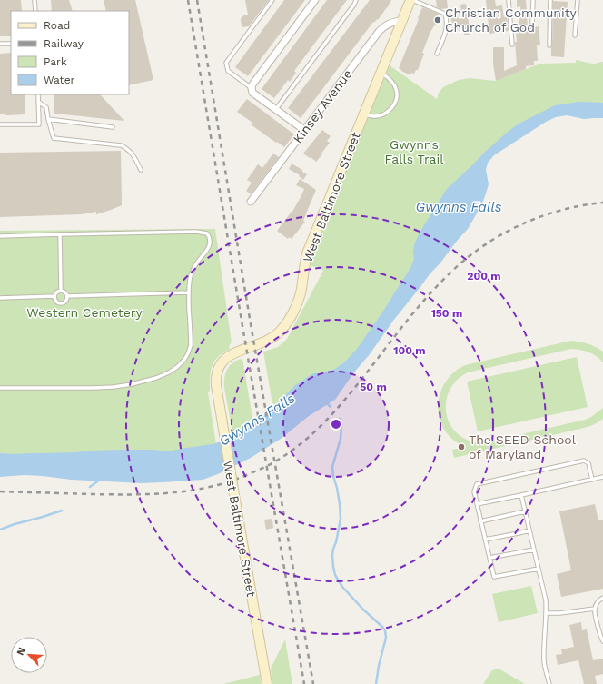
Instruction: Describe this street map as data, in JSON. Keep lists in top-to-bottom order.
{
  "streets": {
    "main road": ["West Baltimore Street"],
    "street": ["Kinsey Avenue"]
  },
  "crossings": [
    ["Kinsey Avenue", "West Baltimore Street"]
  ],
  "water": ["Gwynns Falls"],
  "parks": ["Gwynns Falls Trail", "Western Cemetery"],
  "places": ["Christian Community Church of God", "The SEED School of Maryland"],
  "legend": [
    "Road",
    "Railway",
    "Park",
    "Water"
  ],
  "north": "top left",
  "rings": [
    "200 m",
    "150 m",
    "100 m",
    "50 m"
  ]
}
